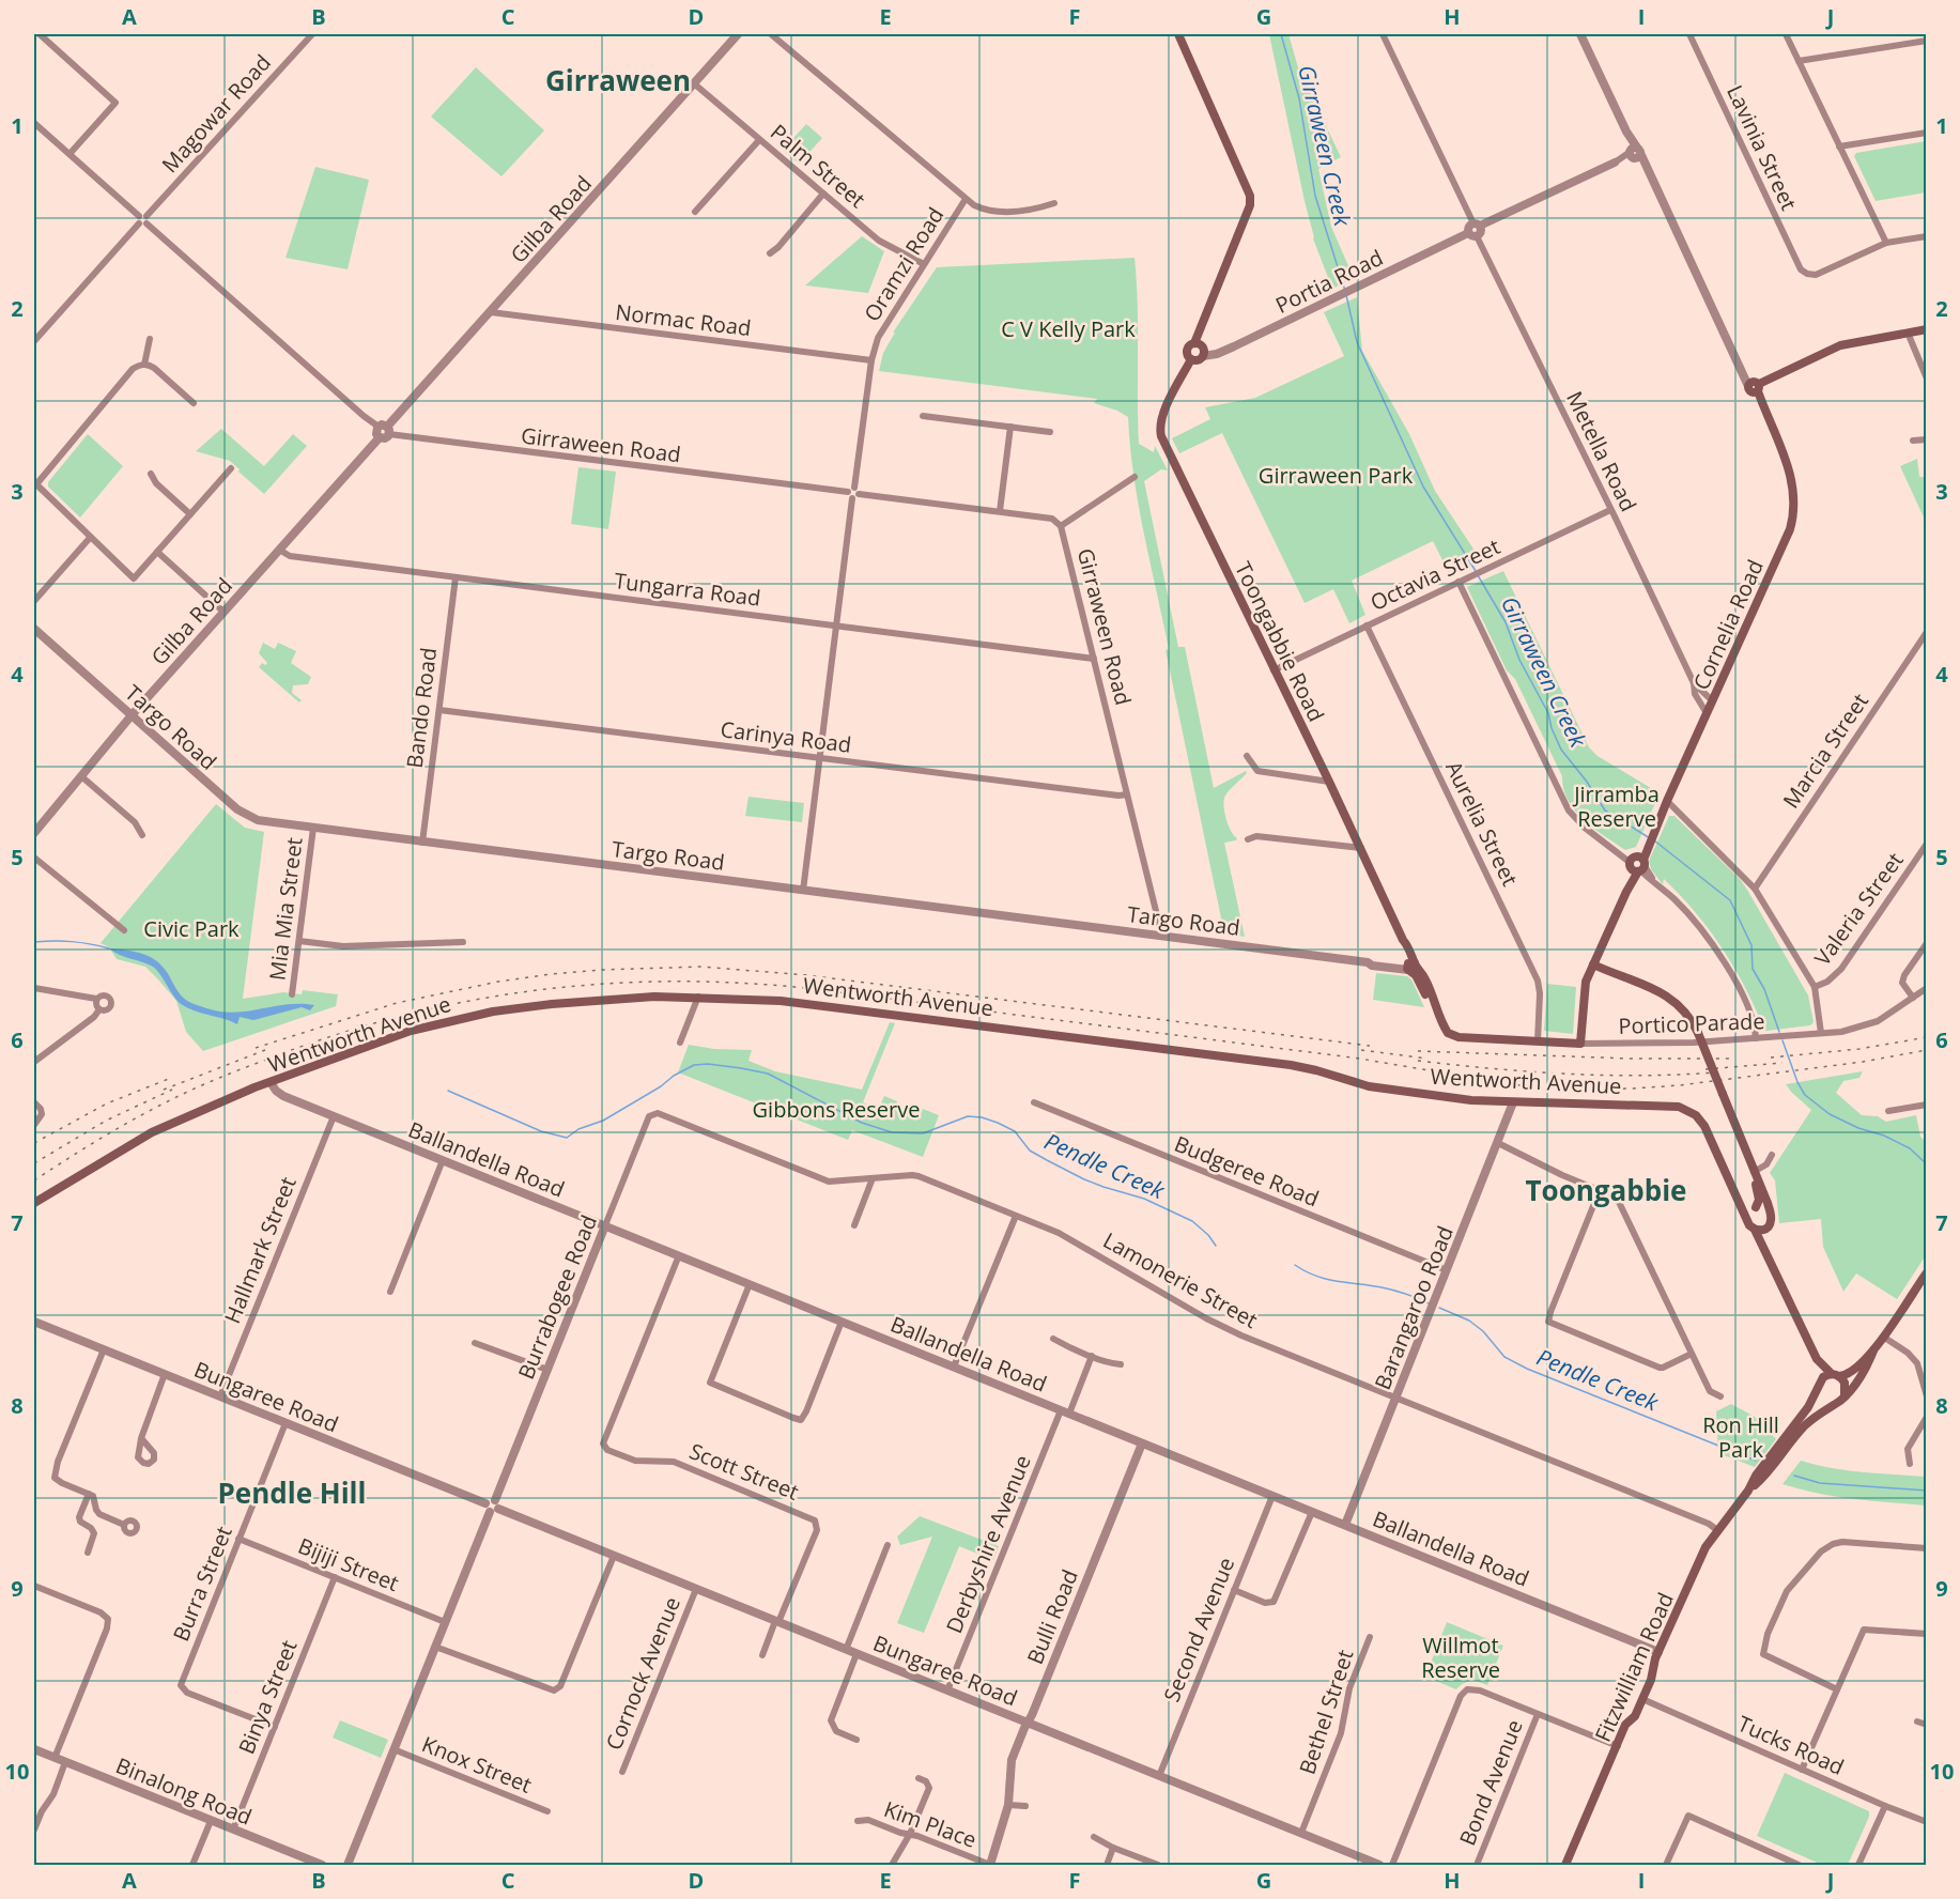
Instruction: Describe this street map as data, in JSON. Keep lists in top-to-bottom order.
{
  "streets": {
    "main road": [
      "Cornelia Road",
      "Toongabbie Road",
      "Wentworth Avenue",
      "Portico Parade",
      "Fitzwilliam Road"
    ],
    "street": [
      "Magowar Road",
      "Lavinia Street",
      "Palm Street",
      "Gilba Road",
      "Oramzi Road",
      "Portia Road",
      "Normac Road",
      "Girraween Road",
      "Metella Road",
      "Octavia Street",
      "Tungarra Road",
      "Bando Road",
      "Targo Road",
      "Carinya Road",
      "Marcia Street",
      "Aurelia Street",
      "Mia Mia Street",
      "Valeria Street",
      "Ballandella Road",
      "Budgeree Road",
      "Hallmark Street",
      "Lamonerie Street",
      "Burrabogee Road",
      "Barangaroo Road",
      "Bungaree Road",
      "Scott Street",
      "Derbyshire Avenue",
      "Bijiji Street",
      "Burra Street",
      "Bulli Road",
      "Second Avenue",
      "Cornock Avenue",
      "Binya Street",
      "Bethel Street",
      "Tucks Road",
      "Knox Street",
      "Bond Avenue",
      "Binalong Road",
      "Kim Place"
    ]
  },
  "crossings": [
    ["Magowar Road", "Girraween Road"],
    ["Palm Street", "Gilba Road"],
    ["Palm Street", "Oramzi Road"],
    ["Gilba Road", "Normac Road"],
    ["Gilba Road", "Girraween Road"],
    ["Gilba Road", "Tungarra Road"],
    ["Gilba Road", "Targo Road"],
    ["Oramzi Road", "Normac Road"],
    ["Oramzi Road", "Girraween Road"],
    ["Oramzi Road", "Tungarra Road"],
    ["Oramzi Road", "Targo Road"],
    ["Oramzi Road", "Carinya Road"],
    ["Portia Road", "Metella Road"],
    ["Portia Road", "Toongabbie Road"],
    ["Girraween Road", "Tungarra Road"],
    ["Girraween Road", "Targo Road"],
    ["Girraween Road", "Carinya Road"],
    ["Metella Road", "Octavia Street"],
    ["Metella Road", "Cornelia Road"],
    ["Octavia Street", "Toongabbie Road"],
    ["Octavia Street", "Aurelia Street"],
    ["Tungarra Road", "Bando Road"],
    ["Cornelia Road", "Portico Parade"],
    ["Toongabbie Road", "Targo Road"],
    ["Toongabbie Road", "Portico Parade"],
    ["Bando Road", "Targo Road"],
    ["Bando Road", "Carinya Road"],
    ["Targo Road", "Mia Mia Street"],
    ["Aurelia Street", "Portico Parade"],
    ["Wentworth Avenue", "Ballandella Road"],
    ["Wentworth Avenue", "Barangaroo Road"],
    ["Ballandella Road", "Hallmark Street"],
    ["Ballandella Road", "Burrabogee Road"],
    ["Ballandella Road", "Barangaroo Road"],
    ["Ballandella Road", "Scott Street"],
    ["Ballandella Road", "Derbyshire Avenue"],
    ["Ballandella Road", "Bulli Road"],
    ["Ballandella Road", "Second Avenue"],
    ["Ballandella Road", "Fitzwilliam Road"],
    ["Budgeree Road", "Barangaroo Road"],
    ["Hallmark Street", "Bungaree Road"],
    ["Lamonerie Street", "Burrabogee Road"],
    ["Lamonerie Street", "Barangaroo Road"],
    ["Lamonerie Street", "Fitzwilliam Road"],
    ["Burrabogee Road", "Bungaree Road"],
    ["Bungaree Road", "Scott Street"],
    ["Bungaree Road", "Derbyshire Avenue"],
    ["Bungaree Road", "Burra Street"],
    ["Bungaree Road", "Bulli Road"],
    ["Bungaree Road", "Second Avenue"],
    ["Bungaree Road", "Cornock Avenue"],
    ["Bungaree Road", "Bethel Street"],
    ["Bijiji Street", "Burra Street"],
    ["Bijiji Street", "Binya Street"],
    ["Burra Street", "Binya Street"],
    ["Bulli Road", "Kim Place"],
    ["Fitzwilliam Road", "Tucks Road"],
    ["Binya Street", "Binalong Road"]
  ],
  "districts": ["Girraween", "Toongabbie", "Pendle Hill"],
  "water": ["Girraween Creek", "Pendle Creek"],
  "parks": [
    "C V Kelly Park",
    "Girraween Park",
    "Jirramba Reserve",
    "Civic Park",
    "Gibbons Reserve",
    "Ron Hill Park",
    "Willmot Reserve"
  ],
  "grid": {
    "columns": [
      "A",
      "B",
      "C",
      "D",
      "E",
      "F",
      "G",
      "H",
      "I",
      "J"
    ],
    "rows": [
      "1",
      "2",
      "3",
      "4",
      "5",
      "6",
      "7",
      "8",
      "9",
      "10"
    ]
  }
}
